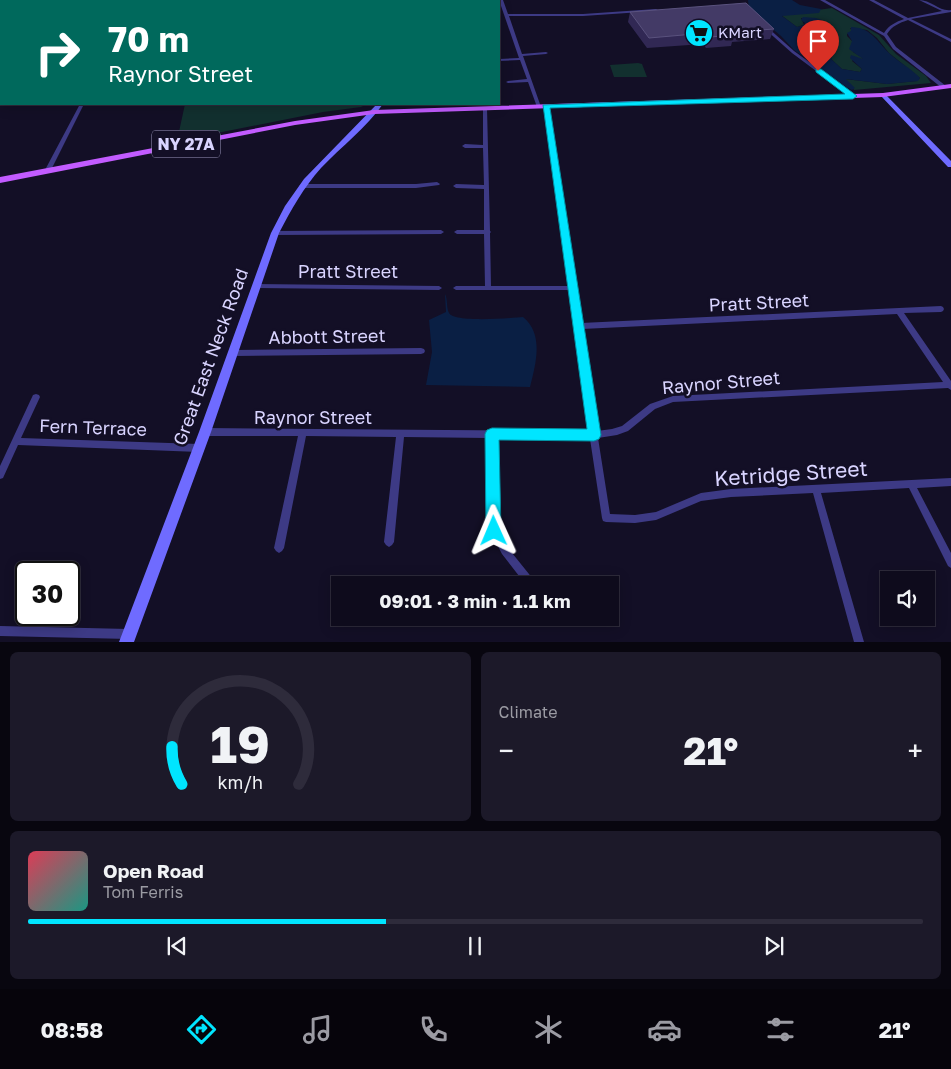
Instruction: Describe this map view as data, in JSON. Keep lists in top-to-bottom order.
{
  "streets": {
    "main road": ["NY 27A", "Great East Neck Road"],
    "street": [
      "Pratt Street",
      "Abbott Street",
      "Raynor Street",
      "Fern Terrace",
      "Ketridge Street"
    ]
  },
  "crossings": [
    ["NY 27A", "Great East Neck Road"],
    ["Pratt Street", "Great East Neck Road"],
    ["Abbott Street", "Great East Neck Road"],
    ["Great East Neck Road", "Raynor Street"],
    ["Great East Neck Road", "Fern Terrace"],
    ["Raynor Street", "Ketridge Street"]
  ],
  "places": {
    "supermarket": ["KMart"]
  },
  "page": {
    "turn": ["70 m", "Raynor Street"],
    "limit": "30",
    "trip": "09:01 · 3 min · 1.1 km",
    "tile": "Climate",
    "heat": ["−", "21°", "+"],
    "song": ["Open Road", "Tom Ferris"],
    "tabs": ["08:58", "21°"],
    "gauge": ["19", "km/h"]
  }
}
